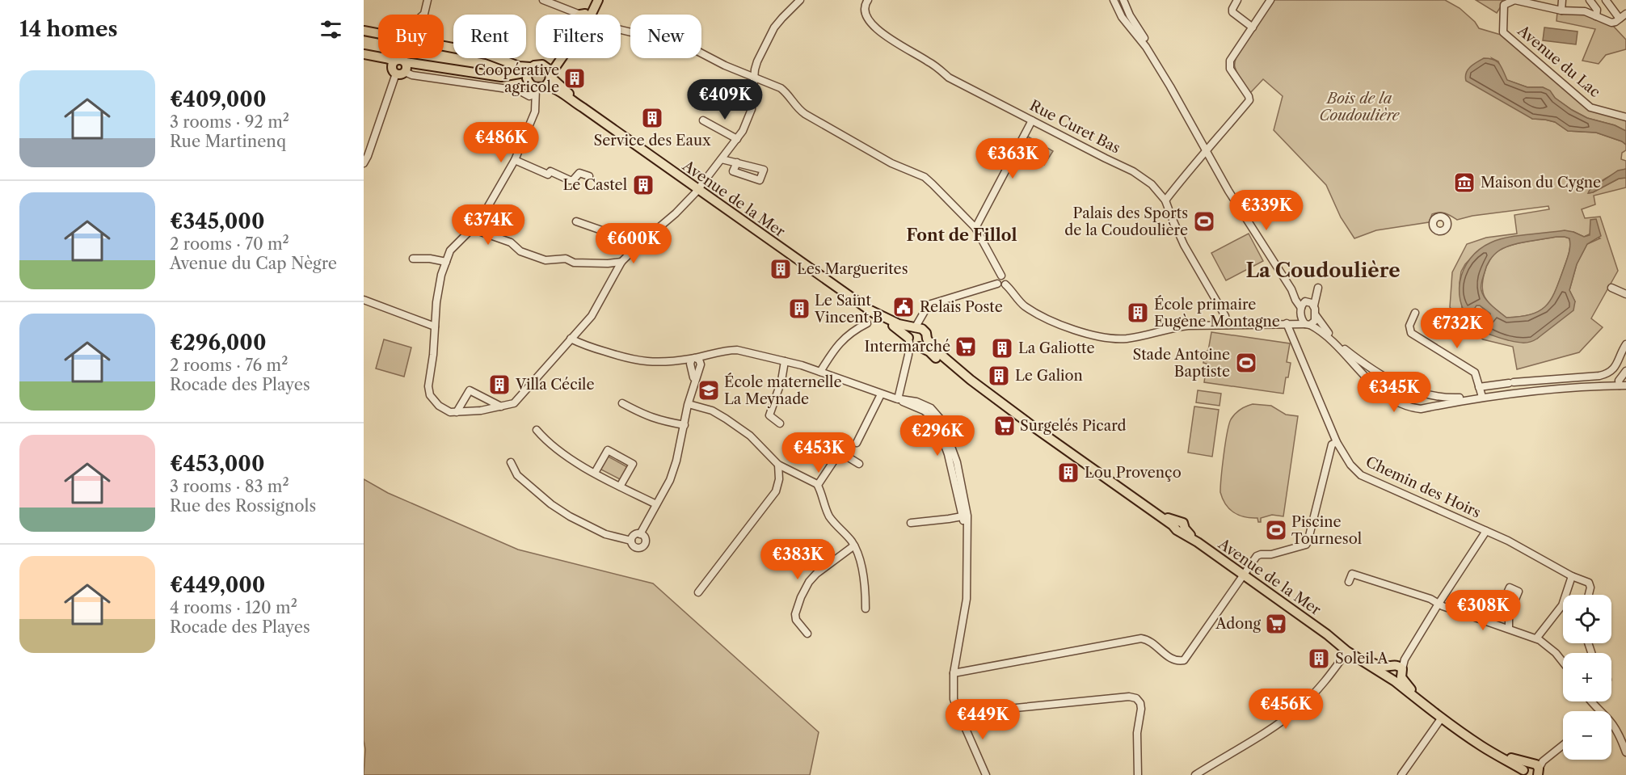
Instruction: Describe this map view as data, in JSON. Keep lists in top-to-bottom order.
{
  "streets": {
    "main road": ["Avenue de la Mer"],
    "street": ["Avenue du Lac", "Rue Curet Bas", "Chemin des Hoirs"]
  },
  "districts": ["Font de Fillol", "La Coudoulière"],
  "parks": ["Bois de la Coudoulière"],
  "places": {
    "building": [
      "Coopérative agricole",
      "Service des Eaux",
      "Le Castel",
      "Les Marguerites",
      "Le Saint Vincent B",
      "École primaire Eugène Montagne",
      "La Galiotte",
      "Le Galion",
      "Villa Cécile",
      "Lou Provenço",
      "Soleil A"
    ],
    "museum": ["Maison du Cygne"],
    "sports": ["Palais des Sports de la Coudoulière", "Stade Antoine Baptiste", "Piscine Tournesol"],
    "public building": ["Relais Poste"],
    "supermarket": ["Intermarché", "Surgelés Picard", "Adong"],
    "school or university": ["École maternelle La Meynade"]
  },
  "page": {
    "heading": "14 homes",
    "chip": [
      "Buy",
      "Rent",
      "Filters",
      "New"
    ],
    "list": [
      {
        "name": "€409,000",
        "note": "3 rooms · 92 m² · Rue Martinenq"
      },
      {
        "name": "€345,000",
        "note": "2 rooms · 70 m² · Avenue du Cap Nègre"
      },
      {
        "name": "€296,000",
        "note": "2 rooms · 76 m² · Rocade des Playes"
      },
      {
        "name": "€453,000",
        "note": "3 rooms · 83 m² · Rue des Rossignols"
      },
      {
        "name": "€449,000",
        "note": "4 rooms · 120 m² · Rocade des Playes"
      }
    ],
    "price": [
      "€409K",
      "€486K",
      "€363K",
      "€339K",
      "€374K",
      "€600K",
      "€732K",
      "€345K",
      "€296K",
      "€453K",
      "€383K",
      "€308K",
      "€456K",
      "€449K"
    ],
    "map_buttons": ["+", "−"]
  }
}
